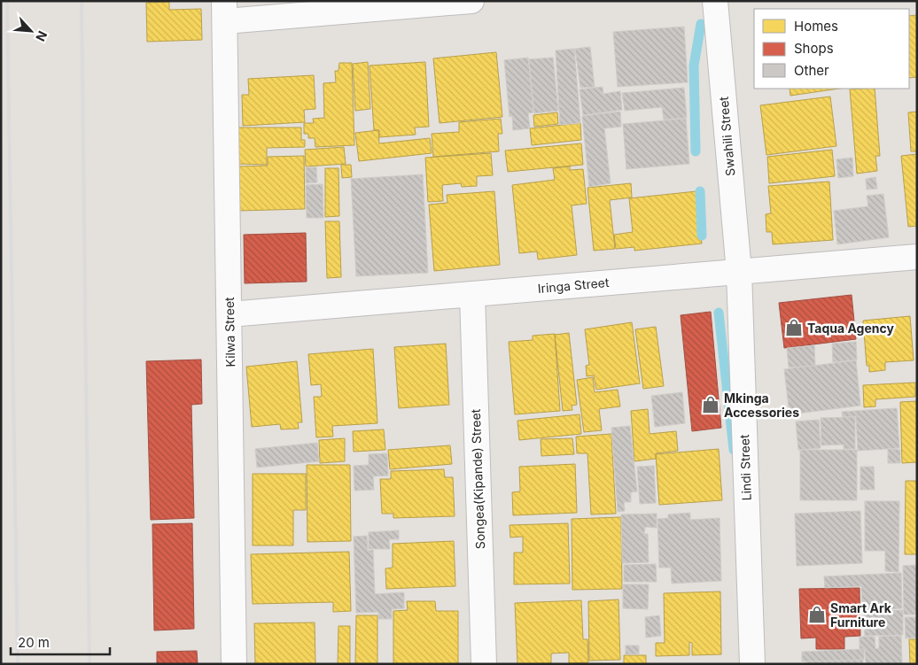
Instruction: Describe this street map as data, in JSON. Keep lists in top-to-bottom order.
{
  "streets": {
    "street": [
      "Swahili Street",
      "Iringa Street",
      "Kilwa Street",
      "Lindi Street",
      "Songea(Kipande) Street"
    ]
  },
  "crossings": [
    ["Swahili Street", "Iringa Street"],
    ["Swahili Street", "Lindi Street"],
    ["Iringa Street", "Kilwa Street"],
    ["Iringa Street", "Lindi Street"],
    ["Iringa Street", "Songea(Kipande) Street"]
  ],
  "places": {
    "shop": ["Taqua Agency", "Mkinga Accessories", "Smart Ark Furniture"]
  },
  "legend": ["Homes", "Shops", "Other"],
  "scale_bar": "20 m",
  "north": "bottom right"
}
